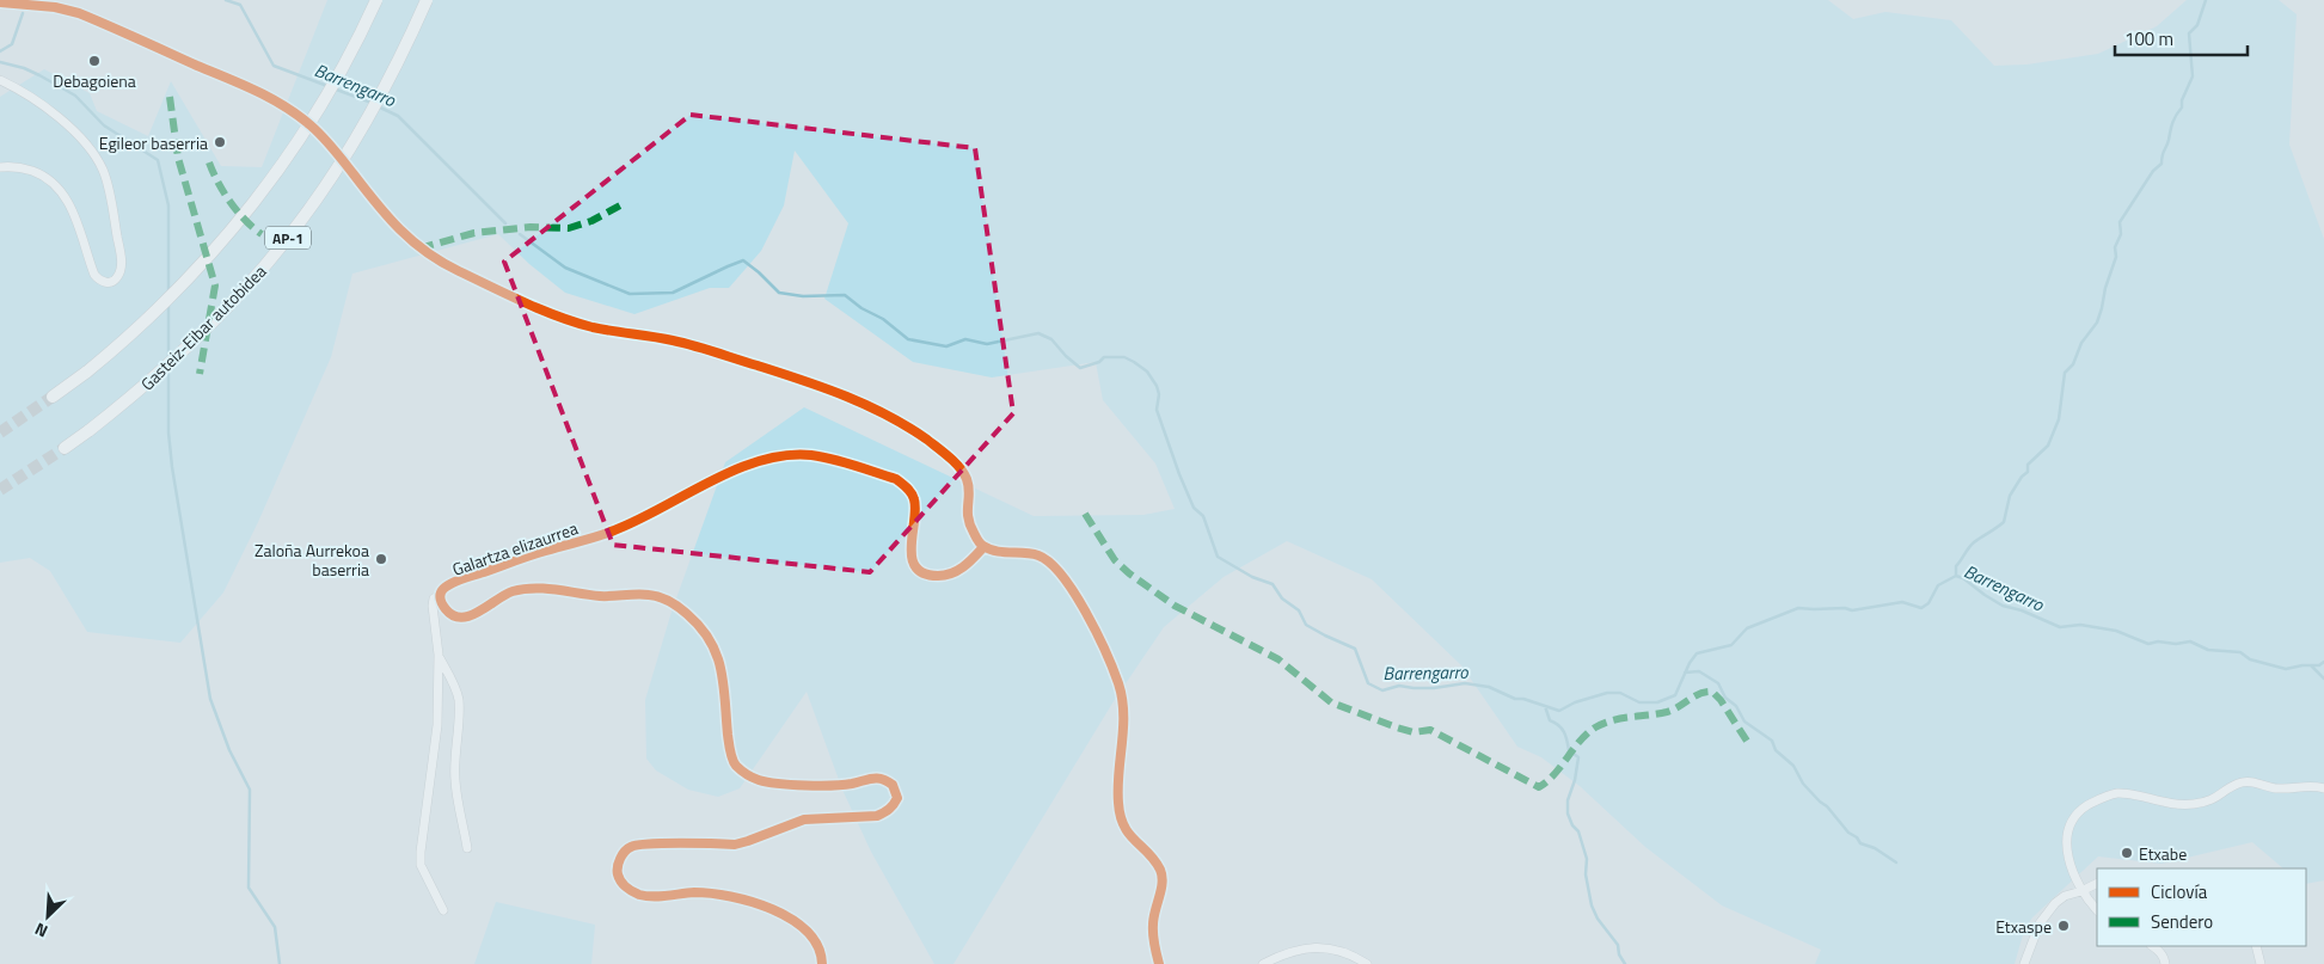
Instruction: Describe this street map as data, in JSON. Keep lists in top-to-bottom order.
{
  "streets": {
    "highway": ["AP-1", "Gasteiz-Eibar autobidea"],
    "street": ["Galartza elizaurrea"]
  },
  "water": ["Barrengarro"],
  "places": [
    "Debagoiena",
    "Egileor baserria",
    "Zaloña Aurrekoa baserria",
    "Etxabe",
    "Etxaspe"
  ],
  "legend": ["Ciclovía", "Sendero"],
  "scale_bar": "100 m",
  "north": "bottom left"
}
